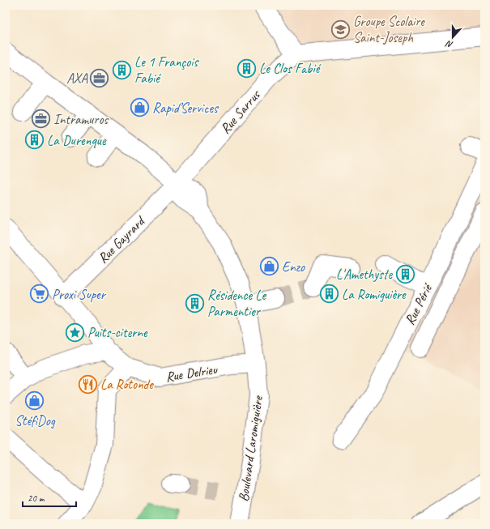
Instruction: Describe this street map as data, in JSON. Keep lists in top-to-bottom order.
{
  "streets": {
    "street": [
      "Rue Sarrus",
      "Rue Gayrard",
      "Rue Périé",
      "Rue Delrieu",
      "Boulevard Laromiguière"
    ]
  },
  "crossings": [
    ["Rue Sarrus", "Rue Gayrard"],
    ["Rue Sarrus", "Boulevard Laromiguière"],
    ["Rue Gayrard", "Boulevard Laromiguière"],
    ["Rue Delrieu", "Boulevard Laromiguière"]
  ],
  "places": {
    "school or university": ["Groupe Scolaire Saint-Joseph"],
    "building": [
      "Le Clos Fabié",
      "Le 1 François Fabié",
      "La Durenque",
      "L'Amethyste",
      "La Romiguière",
      "Résidence Le Parmentier"
    ],
    "office": ["AXA", "Intramuros"],
    "shop": ["Rapid’Services", "Enzo", "StéfiDog"],
    "supermarket": ["Proxi Super"],
    "place": ["Puits-citerne"],
    "restaurant": ["La Rotonde"]
  },
  "scale_bar": "20 m",
  "north": "bottom"
}
